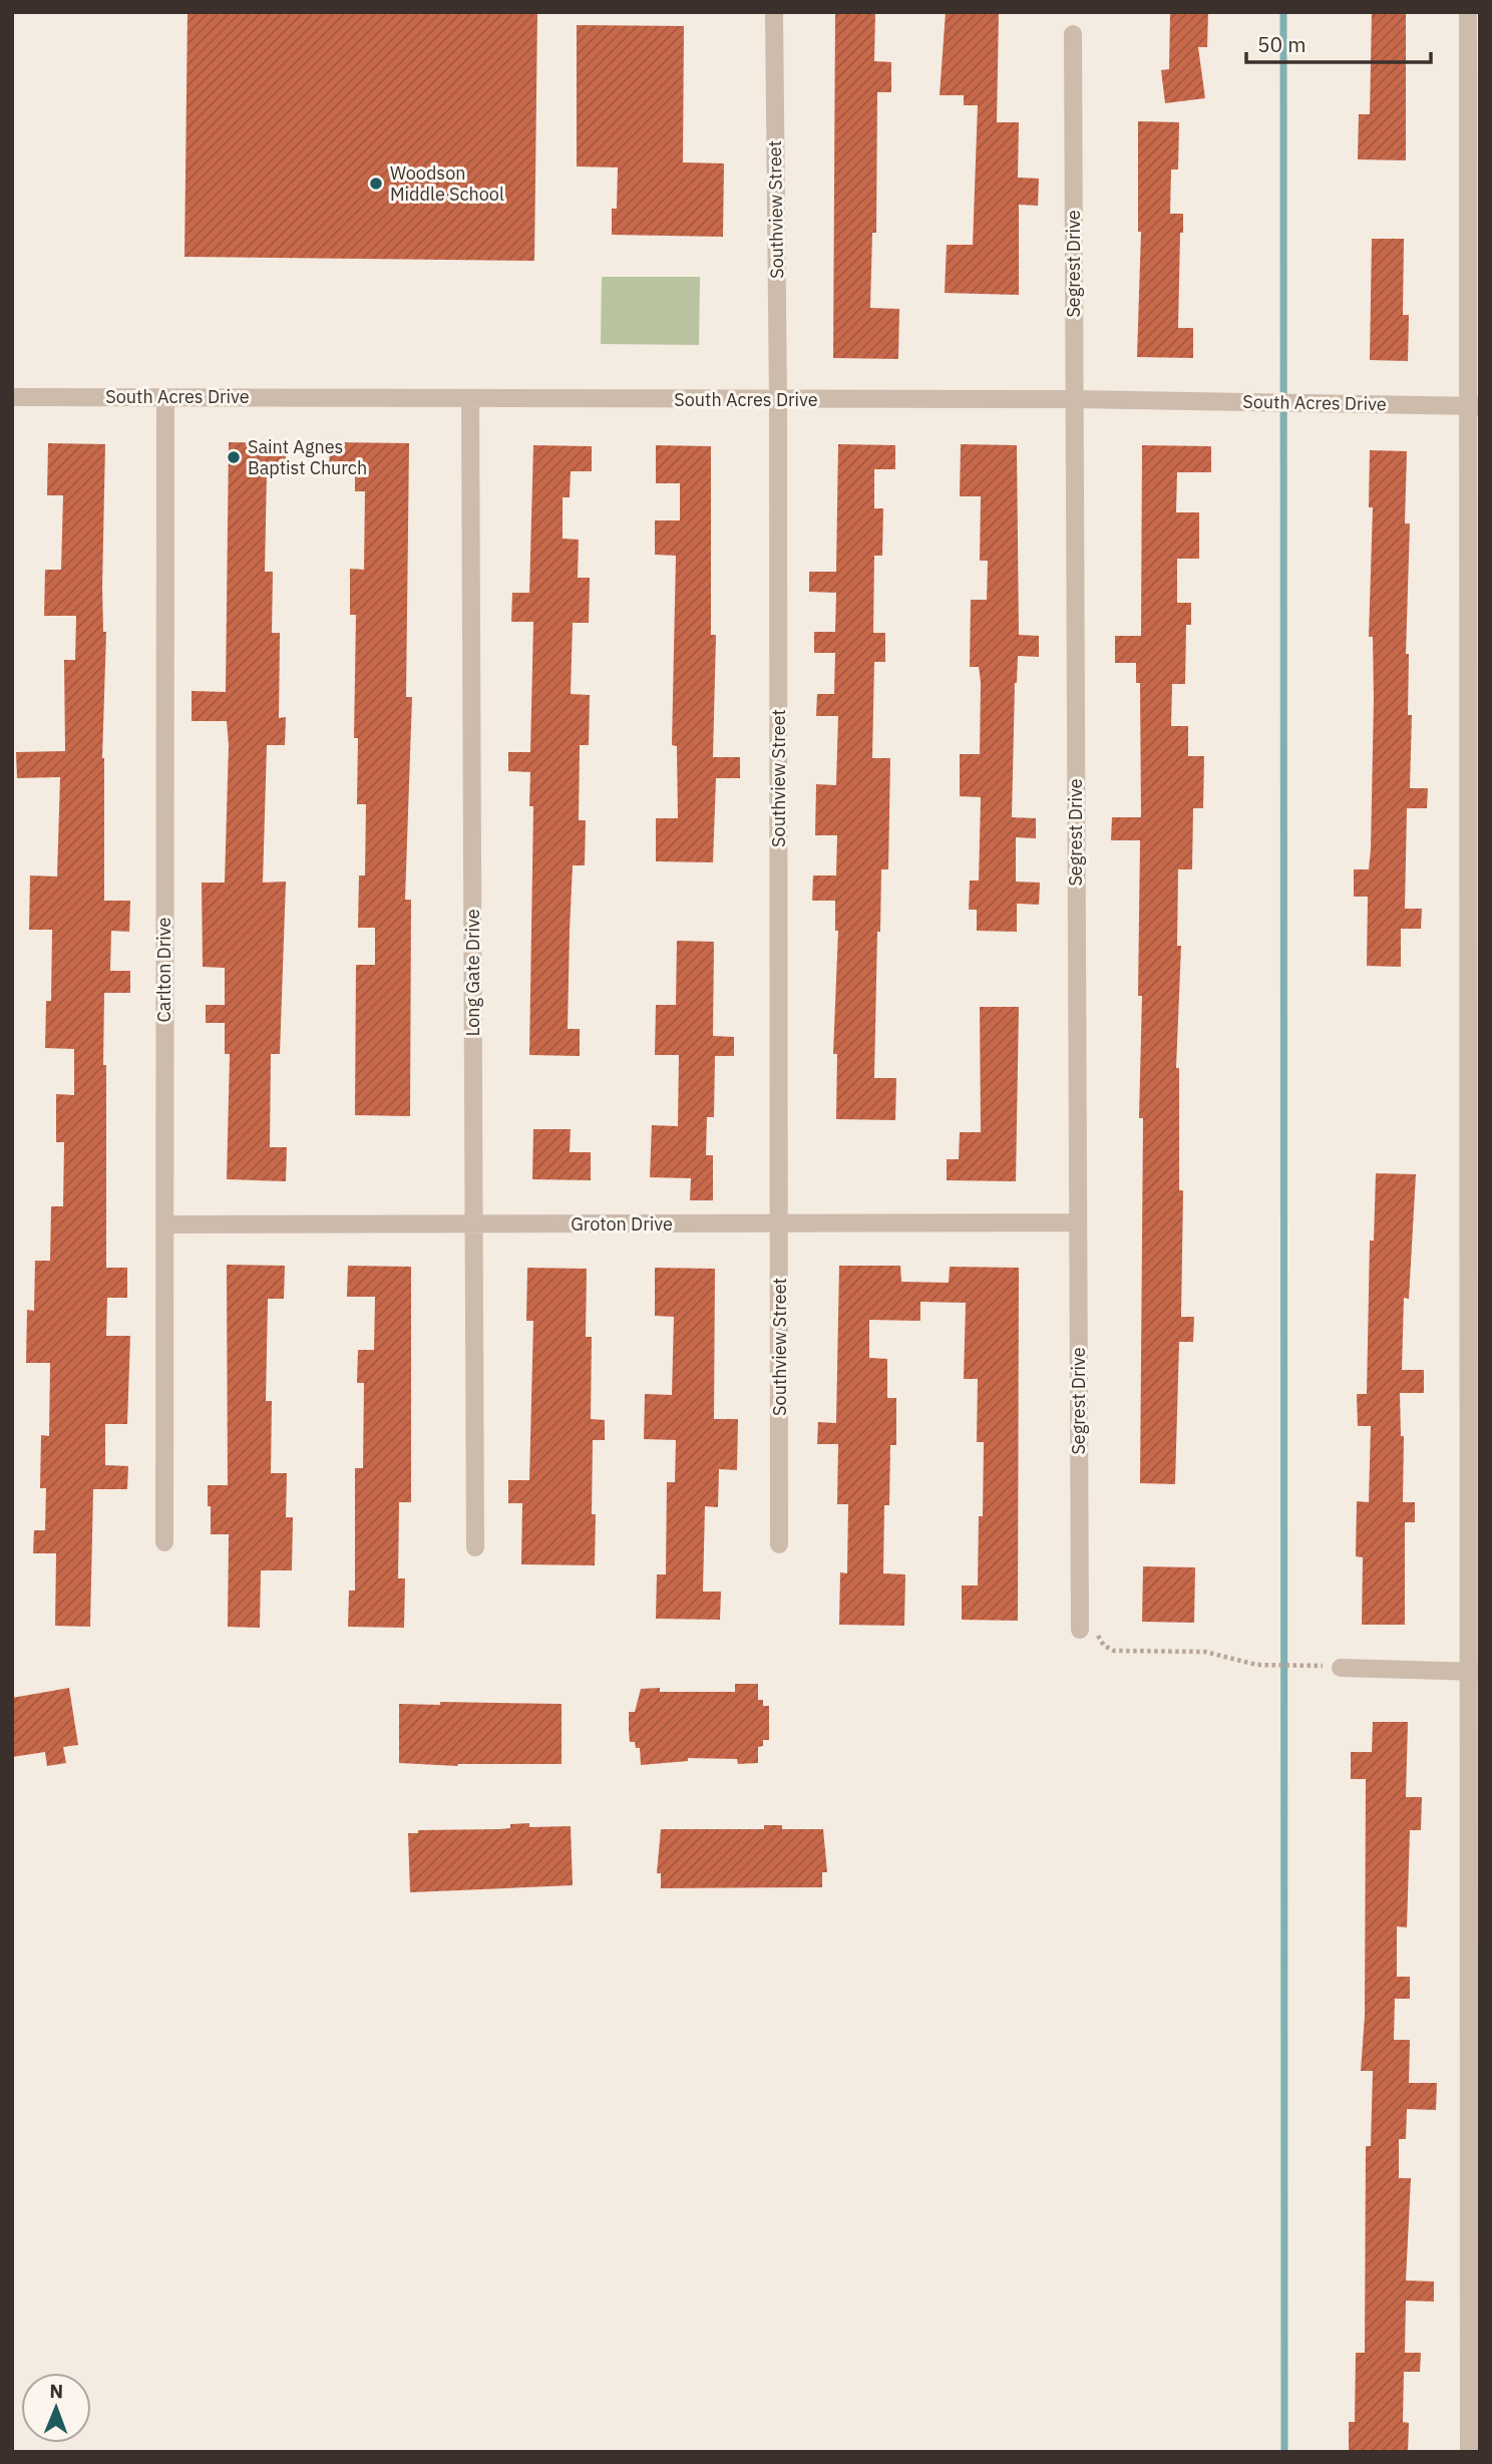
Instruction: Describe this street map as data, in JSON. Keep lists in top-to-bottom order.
{
  "streets": {
    "street": [
      "Southview Street",
      "Segrest Drive",
      "South Acres Drive",
      "Carlton Drive",
      "Long Gate Drive",
      "Groton Drive"
    ]
  },
  "crossings": [
    ["Southview Street", "South Acres Drive"],
    ["Southview Street", "Groton Drive"],
    ["Segrest Drive", "South Acres Drive"],
    ["Segrest Drive", "Groton Drive"],
    ["South Acres Drive", "Carlton Drive"],
    ["South Acres Drive", "Long Gate Drive"],
    ["Carlton Drive", "Groton Drive"],
    ["Long Gate Drive", "Groton Drive"]
  ],
  "places": ["Woodson Middle School", "Saint Agnes Baptist Church"],
  "scale_bar": "50 m",
  "north": "top"
}
